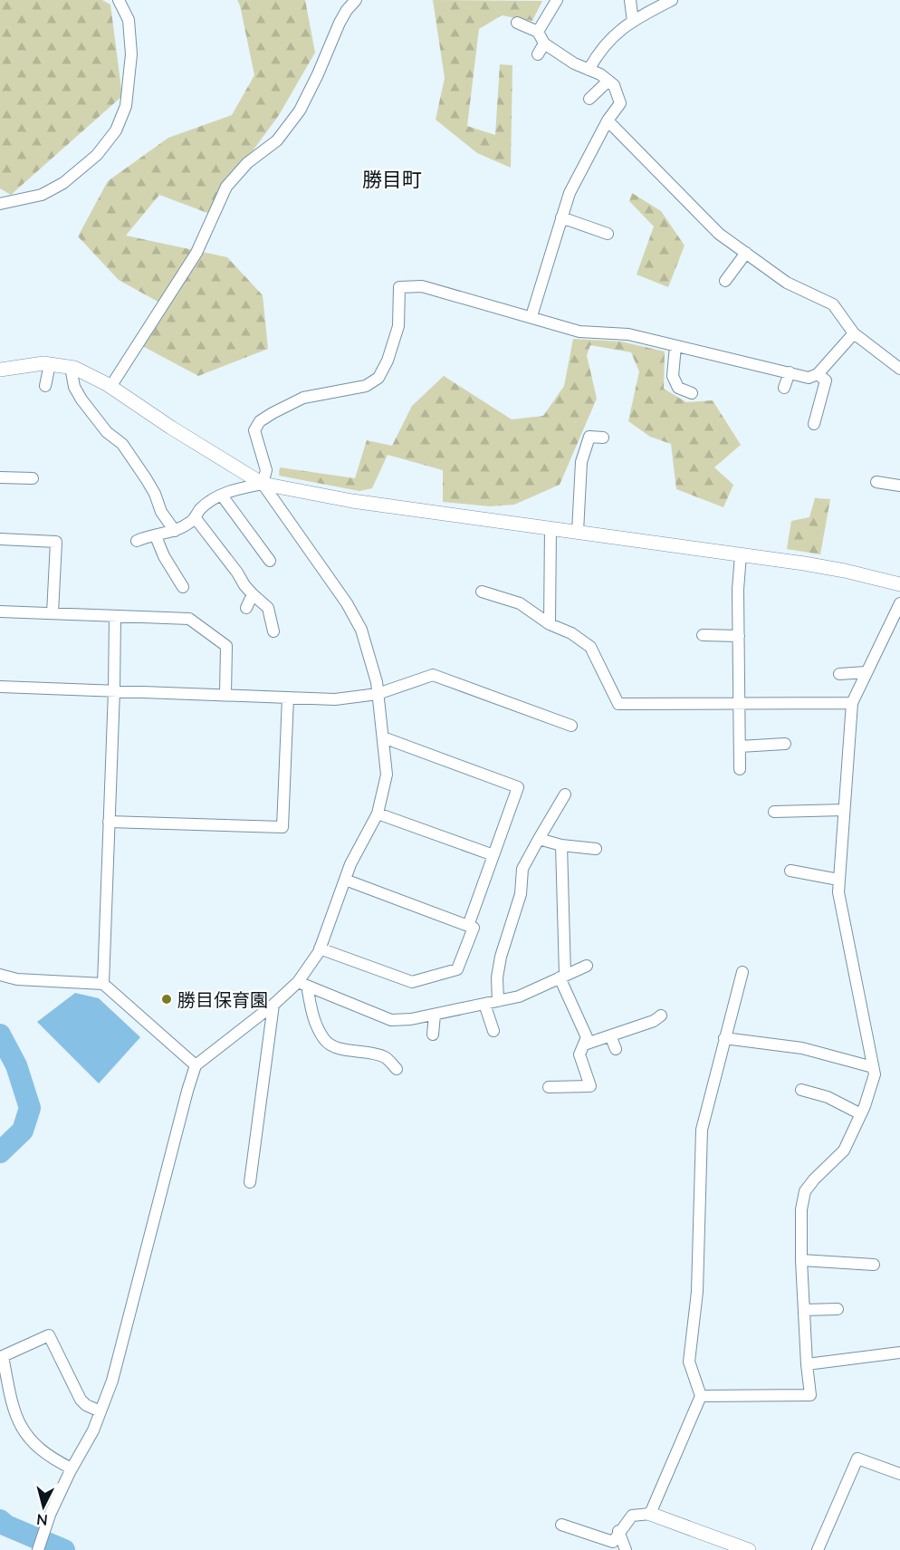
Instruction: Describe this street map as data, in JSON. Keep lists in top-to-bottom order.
{
  "districts": ["勝目町"],
  "places": ["勝目保育園"],
  "north": "bottom"
}
